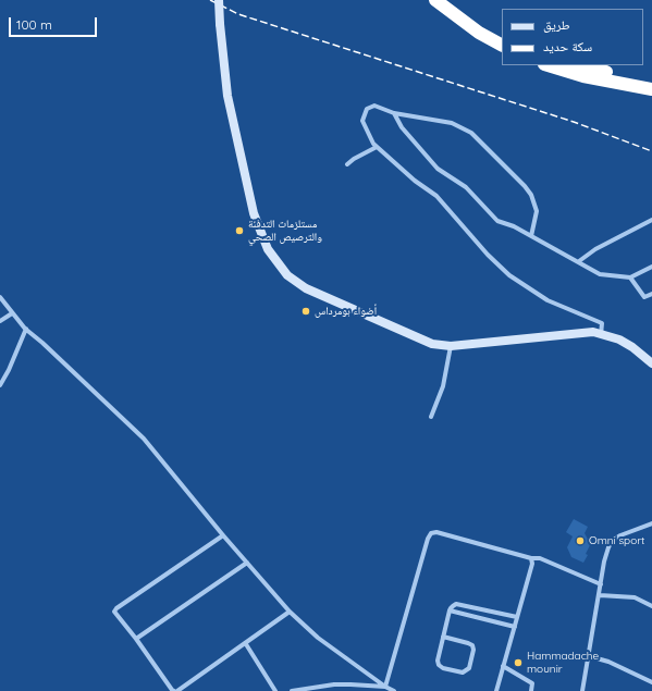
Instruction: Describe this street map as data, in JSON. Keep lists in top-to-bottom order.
{
  "places": [
    "مستلزمات التدفئة والترصيص الصحي",
    "أضواء بومرداس",
    "Omni sport",
    "Hammadache mounir"
  ],
  "legend": ["طريق", "سكة حديد"],
  "scale_bar": "100 m"
}
